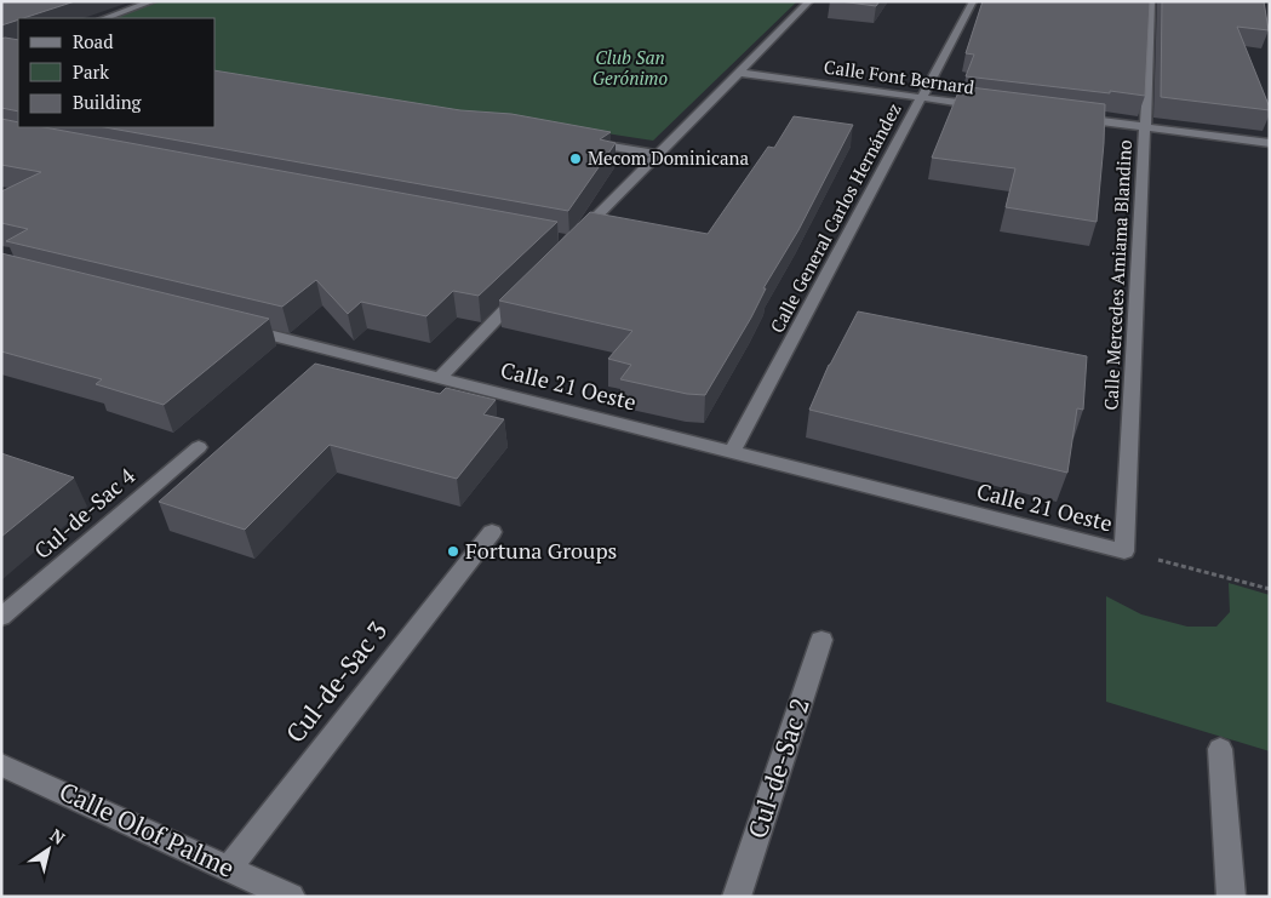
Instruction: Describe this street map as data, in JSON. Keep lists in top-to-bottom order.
{
  "streets": {
    "street": [
      "Calle Font Bernard",
      "Calle General Carlos Hernández",
      "Calle Mercedes Amiama Blandino",
      "Calle 21 Oeste",
      "Cul-de-Sac 4",
      "Cul-de-Sac 3",
      "Cul-de-Sac 2",
      "Calle Olof Palme"
    ]
  },
  "crossings": [
    ["Calle Font Bernard", "Calle General Carlos Hernández"],
    ["Calle General Carlos Hernández", "Calle 21 Oeste"],
    ["Calle Mercedes Amiama Blandino", "Calle 21 Oeste"],
    ["Cul-de-Sac 3", "Calle Olof Palme"]
  ],
  "parks": ["Club San Gerónimo"],
  "places": ["Mecom Dominicana", "Fortuna Groups"],
  "legend": ["Road", "Park", "Building"],
  "north": "top right"
}
